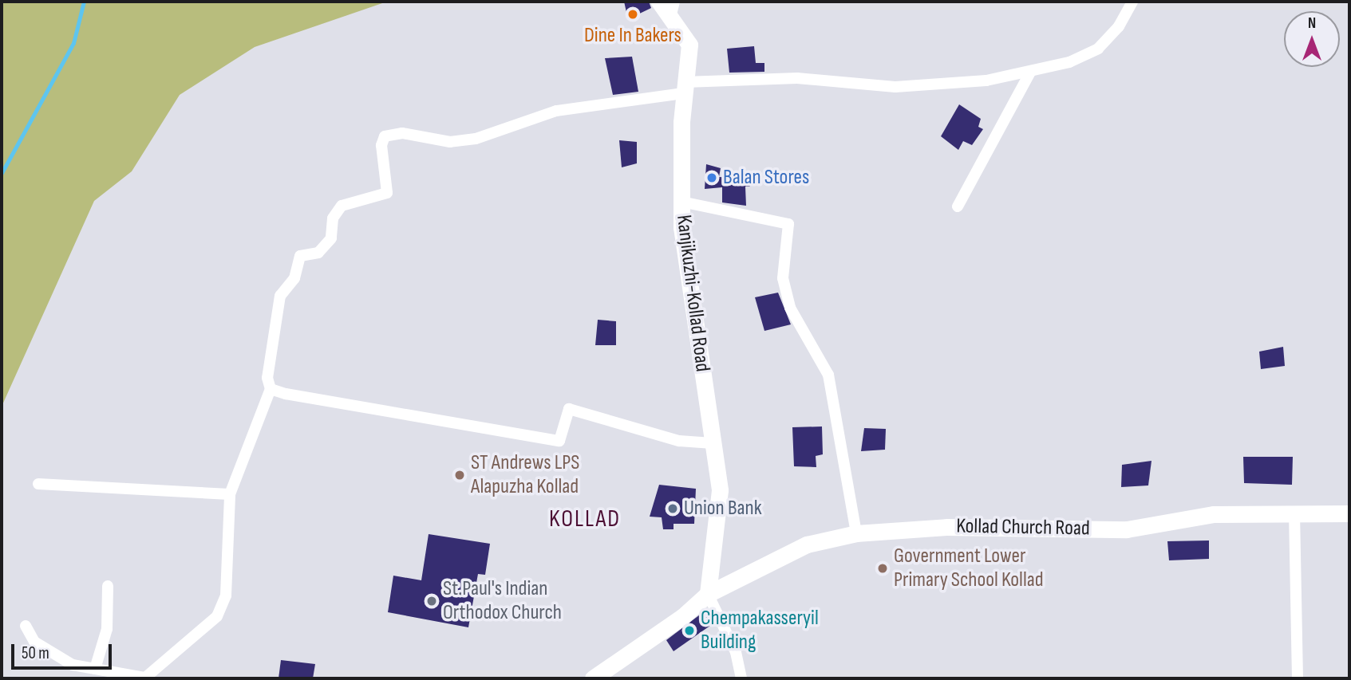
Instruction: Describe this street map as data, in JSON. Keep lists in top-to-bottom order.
{
  "streets": {
    "main road": ["Kanjikuzhi-Kollad Road", "Kollad Church Road"]
  },
  "crossings": [
    ["Kanjikuzhi-Kollad Road", "Kollad Church Road"]
  ],
  "districts": ["KOLLAD"],
  "places": [
    "Dine In Bakers",
    "Balan Stores",
    "ST Andrews LPS Alapuzha Kollad",
    "Union Bank",
    "Government Lower Primary School Kollad",
    "St.Paul's Indian Orthodox Church",
    "Chempakasseryil Building"
  ],
  "scale_bar": "50 m",
  "north": "top"
}
